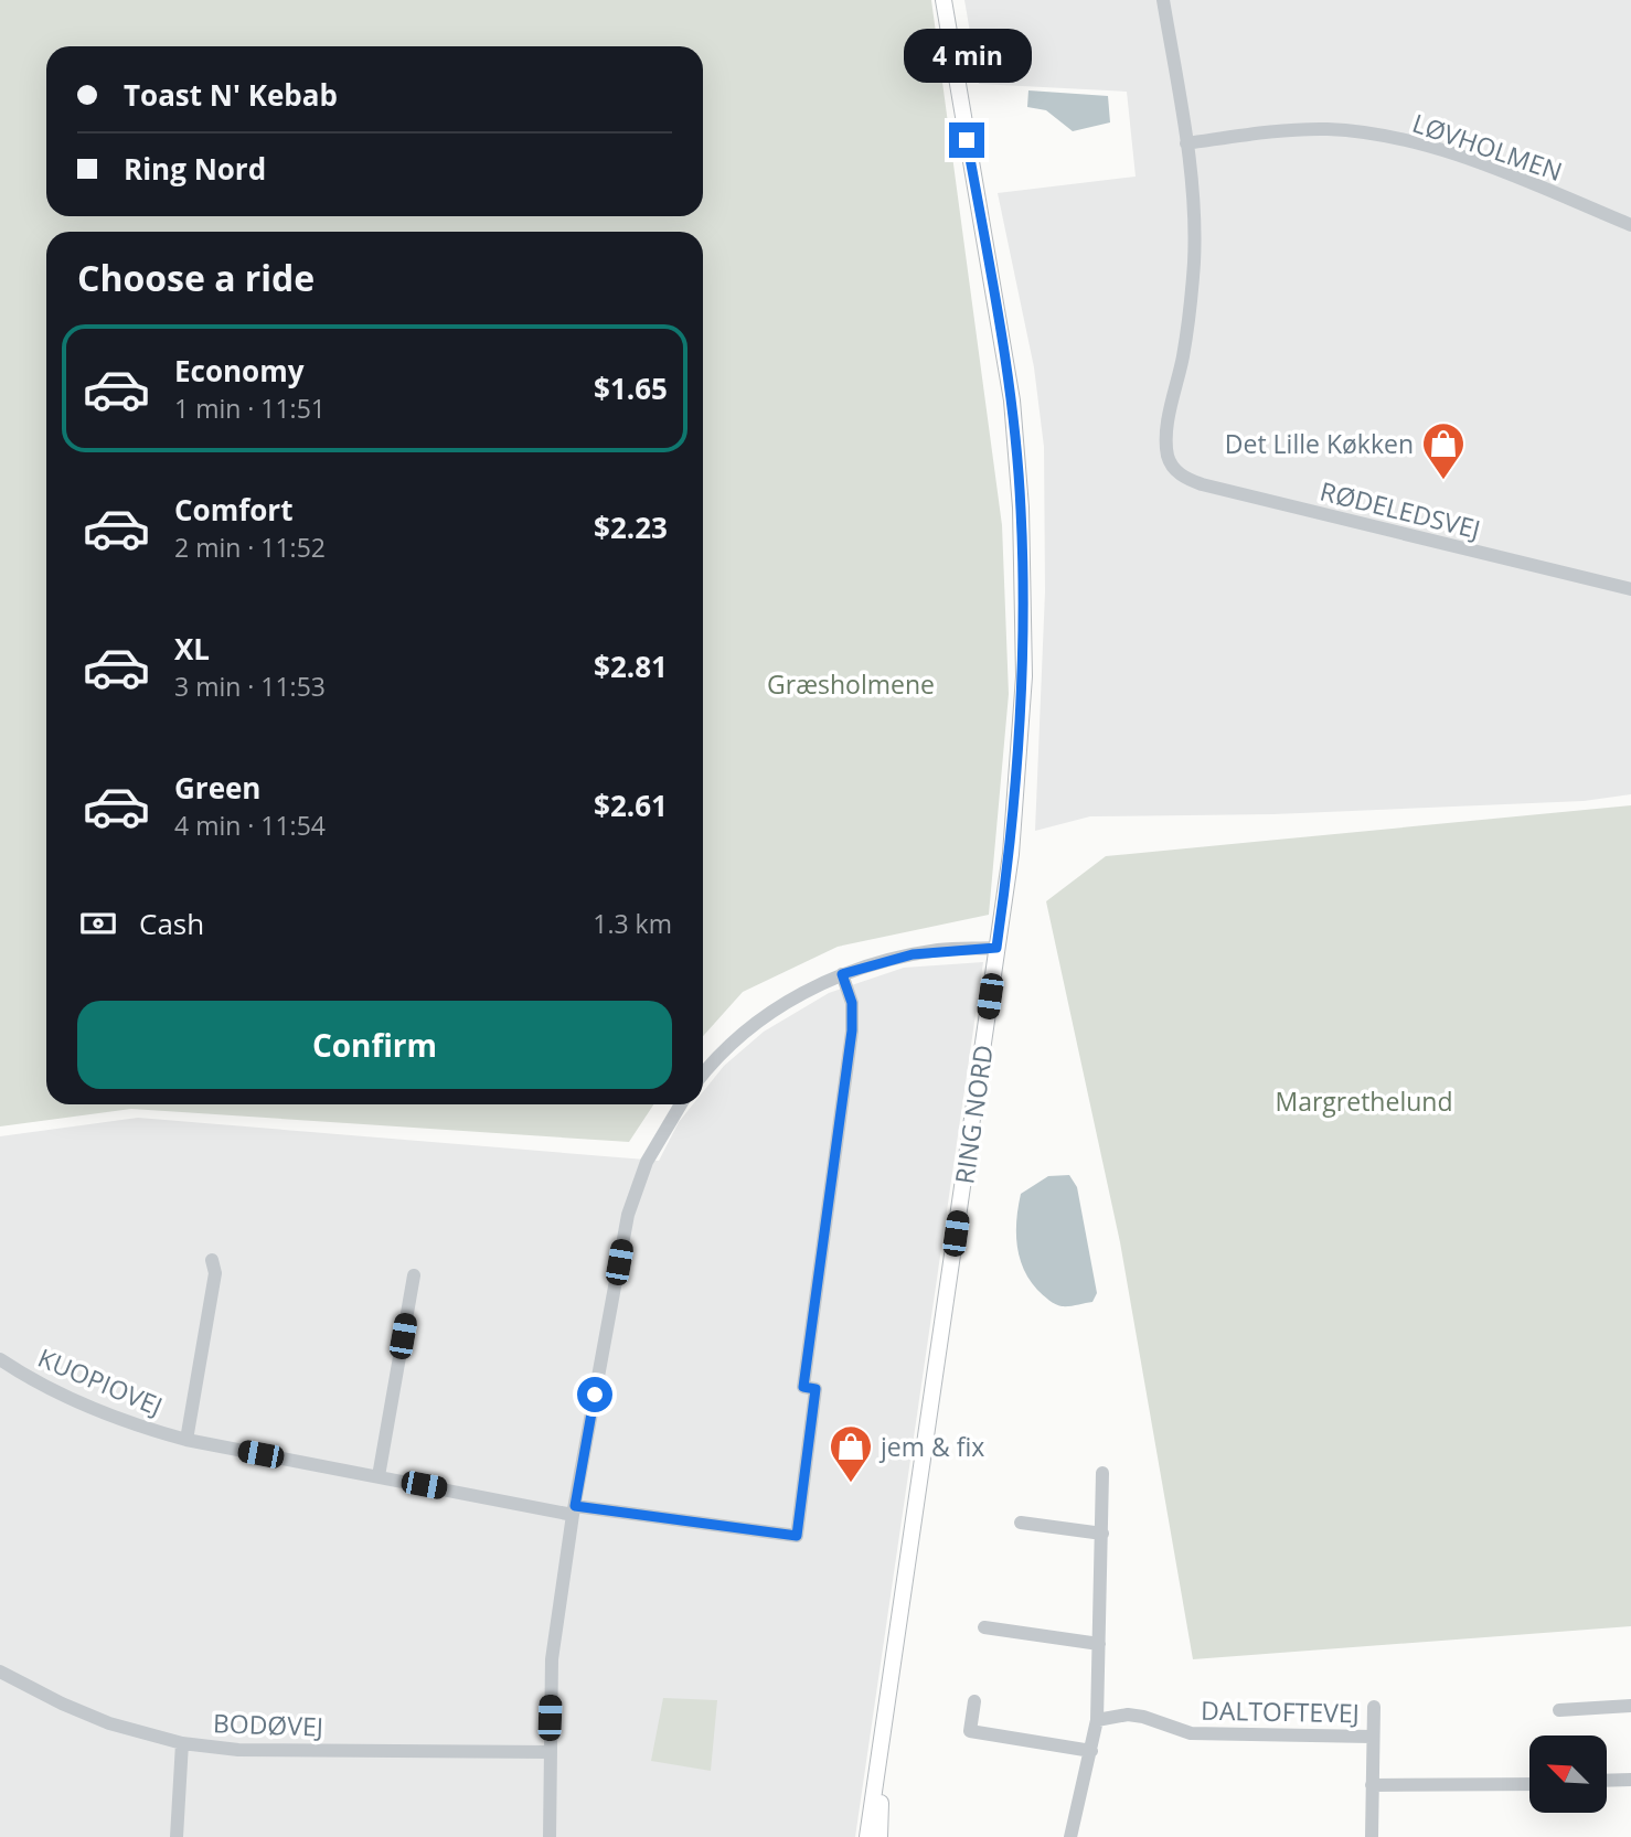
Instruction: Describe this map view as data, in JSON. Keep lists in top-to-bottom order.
{
  "streets": {
    "main road": ["RING NORD"],
    "street": [
      "LØVHOLMEN",
      "RØDELEDSVEJ",
      "KUOPIOVEJ",
      "DALTOFTEVEJ",
      "BODØVEJ"
    ]
  },
  "crossings": [
    ["LØVHOLMEN", "RØDELEDSVEJ"]
  ],
  "parks": ["Græsholmene", "Margrethelund"],
  "places": {
    "shop": ["Det Lille Køkken", "jem & fix"]
  },
  "north": "top left",
  "page": {
    "bubble": "4 min",
    "banner": ["Toast N' Kebab", "Ring Nord"],
    "heading": "Choose a ride",
    "list": [
      {
        "name": "Economy",
        "note": "1 min · 11:51",
        "value": "$1.65"
      },
      {
        "name": "Comfort",
        "note": "2 min · 11:52",
        "value": "$2.23"
      },
      {
        "name": "XL",
        "note": "3 min · 11:53",
        "value": "$2.81"
      },
      {
        "name": "Green",
        "note": "4 min · 11:54",
        "value": "$2.61"
      }
    ],
    "pay": ["Cash", "1.3 km"],
    "buttons": "Confirm"
  }
}
